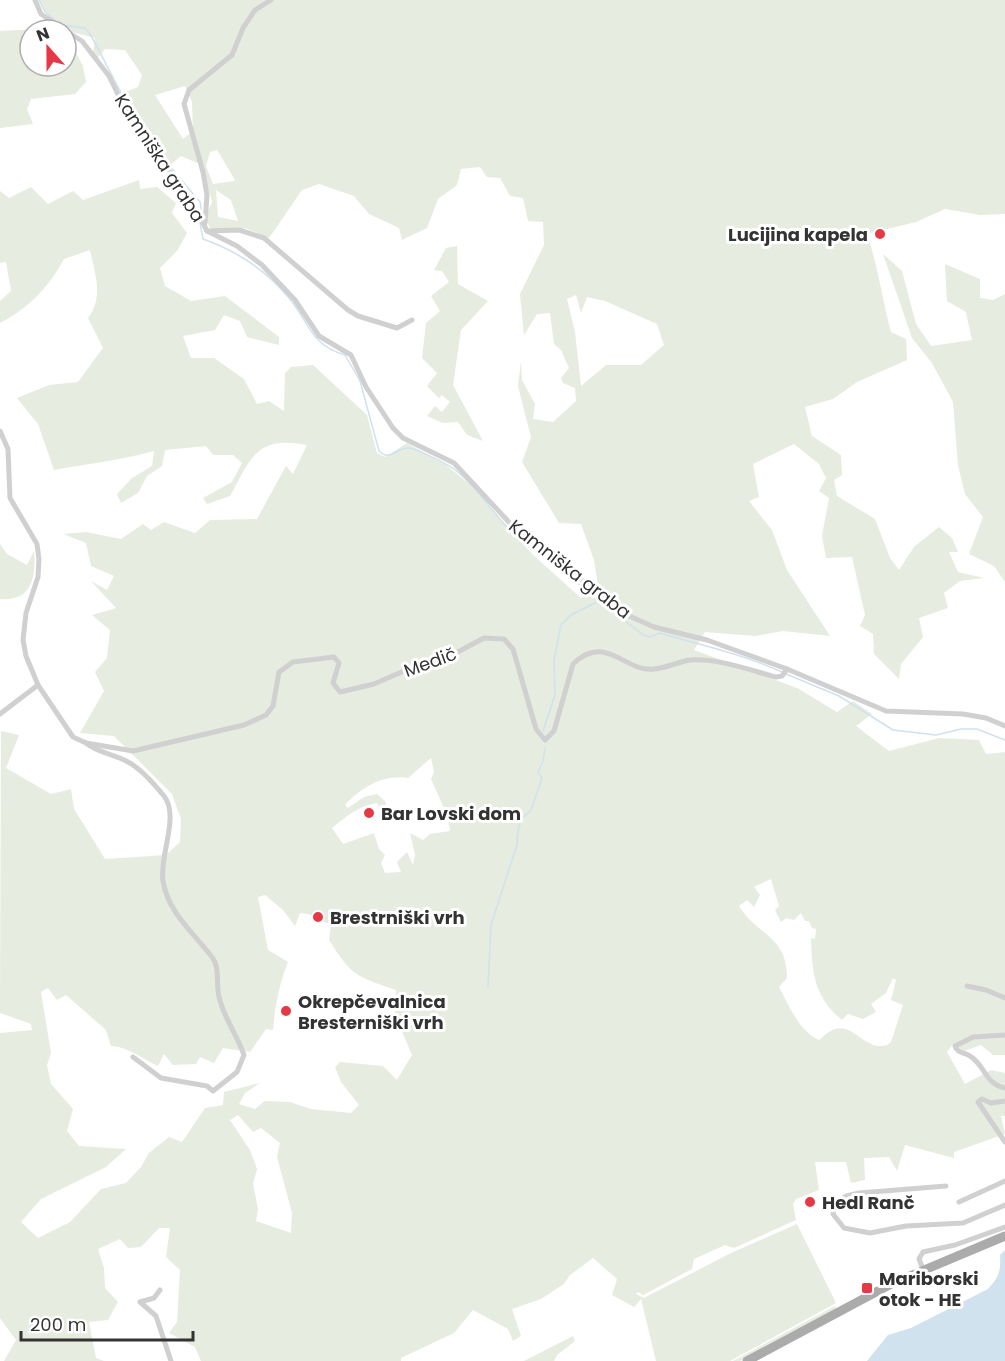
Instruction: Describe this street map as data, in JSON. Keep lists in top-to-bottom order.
{
  "streets": {
    "street": ["Kamniška graba", "Medič"]
  },
  "crossings": [
    ["Kamniška graba", "Medič"]
  ],
  "places": {
    "other": [
      "Lucijina kapela",
      "Bar Lovski dom",
      "Brestrniški vrh",
      "Okrepčevalnica Bresterniški vrh",
      "Hedl Ranč"
    ],
    "transit": ["Mariborski otok - HE"]
  },
  "scale_bar": "200 m",
  "north": "top"
}
